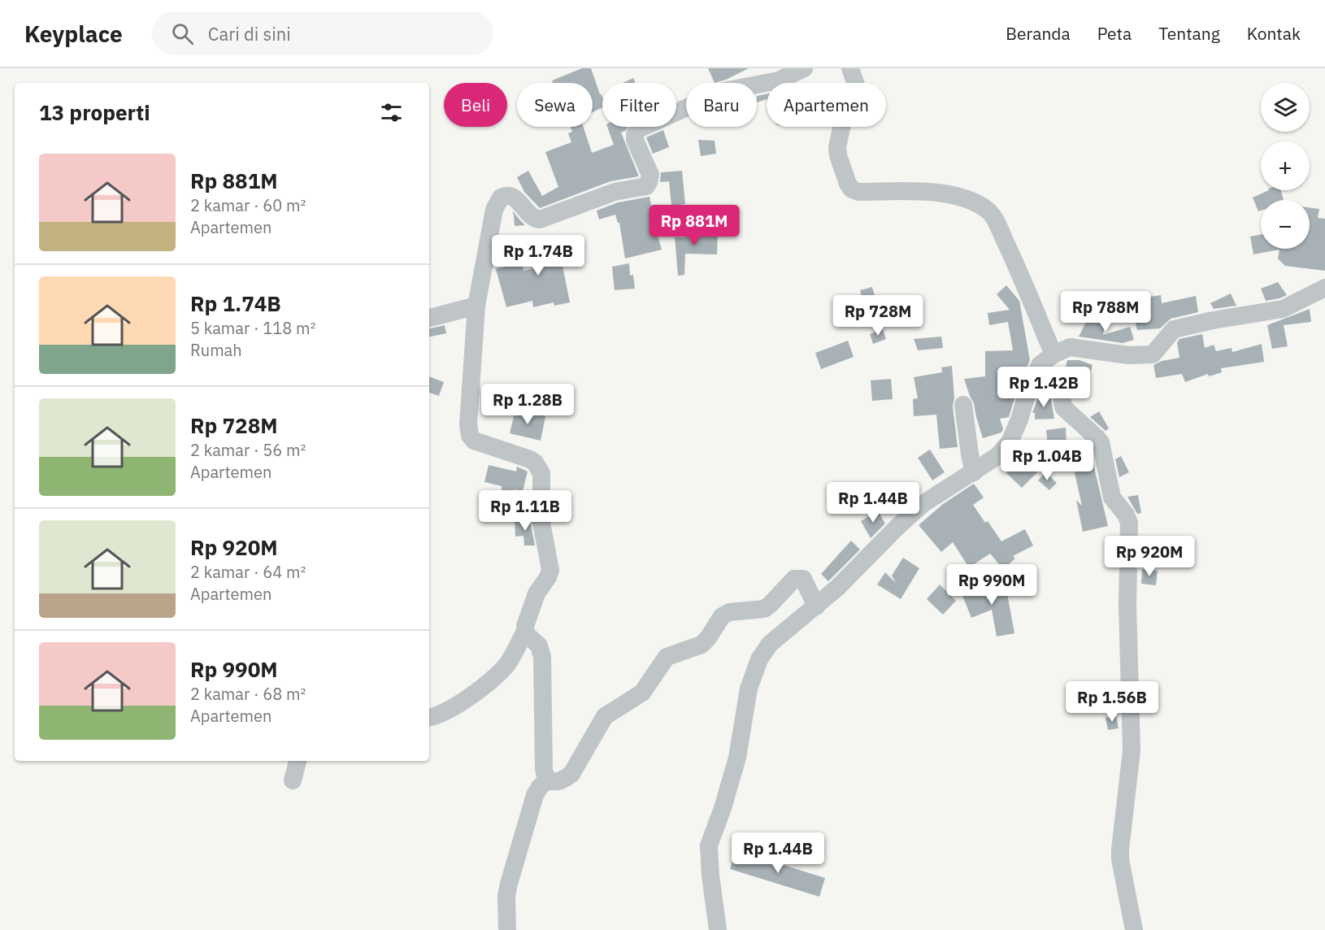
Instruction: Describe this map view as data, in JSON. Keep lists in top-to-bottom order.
{
  "page": {
    "header": "Keyplace",
    "search": "Cari di sini",
    "nav": [
      "Beranda",
      "Peta",
      "Tentang",
      "Kontak"
    ],
    "map_buttons": ["+", "−"],
    "chip": [
      "Beli",
      "Sewa",
      "Filter",
      "Baru",
      "Apartemen"
    ],
    "heading": "13 properti",
    "list": [
      {
        "name": "Rp 881M",
        "note": "2 kamar · 60 m² · Apartemen"
      },
      {
        "name": "Rp 1.74B",
        "note": "5 kamar · 118 m² · Rumah"
      },
      {
        "name": "Rp 728M",
        "note": "2 kamar · 56 m² · Apartemen"
      },
      {
        "name": "Rp 920M",
        "note": "2 kamar · 64 m² · Apartemen"
      },
      {
        "name": "Rp 990M",
        "note": "2 kamar · 68 m² · Apartemen"
      }
    ],
    "price": [
      "Rp 881M",
      "Rp 1.74B",
      "Rp 788M",
      "Rp 728M",
      "Rp 1.42B",
      "Rp 1.28B",
      "Rp 1.04B",
      "Rp 1.44B",
      "Rp 1.11B",
      "Rp 920M",
      "Rp 990M",
      "Rp 1.56B",
      "Rp 1.44B"
    ]
  }
}
